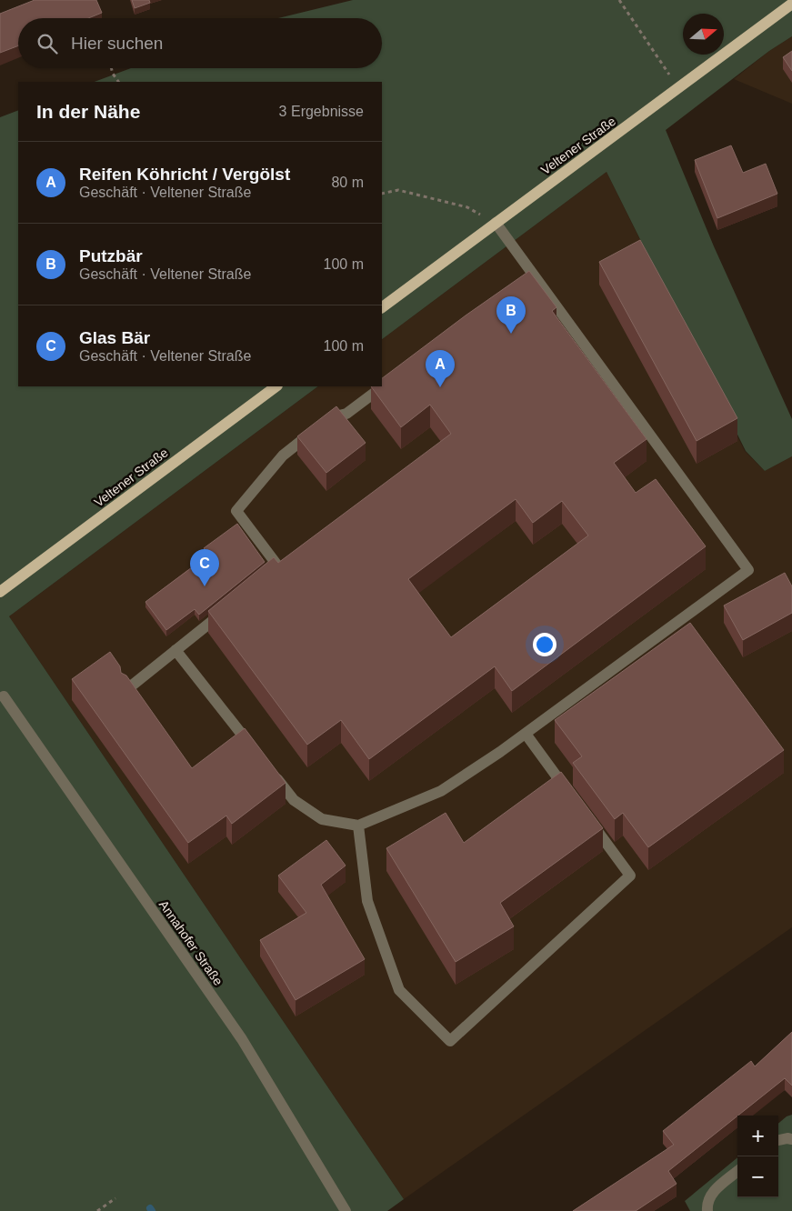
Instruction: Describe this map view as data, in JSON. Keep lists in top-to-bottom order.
{
  "streets": {
    "main road": ["Veltener Straße"],
    "street": ["Annahofer Straße"]
  },
  "north": "right",
  "page": {
    "search": "Hier suchen",
    "heading": ["In der Nähe", "3 Ergebnisse"],
    "list": [
      {
        "mark": "A",
        "name": "Reifen Köhricht / Vergölst",
        "note": "Geschäft · Veltener Straße",
        "value": "80 m"
      },
      {
        "mark": "B",
        "name": "Putzbär",
        "note": "Geschäft · Veltener Straße",
        "value": "100 m"
      },
      {
        "mark": "C",
        "name": "Glas Bär",
        "note": "Geschäft · Veltener Straße",
        "value": "100 m"
      }
    ],
    "pins": ["B", "A", "C"],
    "map_buttons": ["+", "−"]
  }
}
